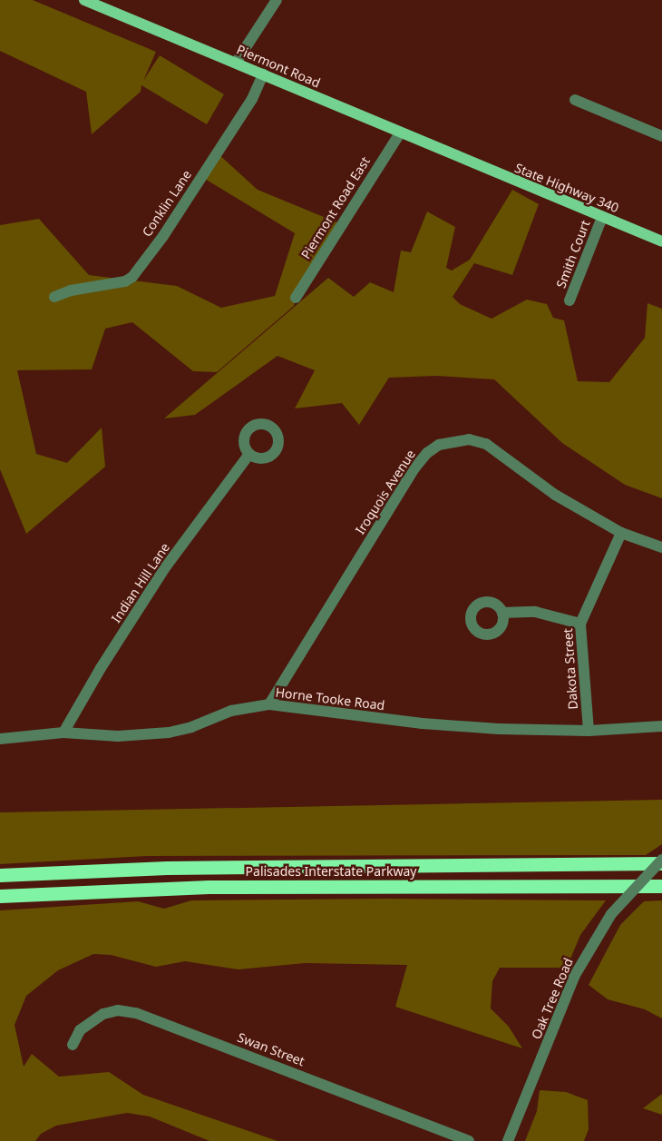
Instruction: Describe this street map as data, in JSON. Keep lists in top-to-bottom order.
{
  "streets": {
    "highway": ["Palisades Interstate Parkway"],
    "main road": ["Piermont Road", "State Highway 340"],
    "street": [
      "Conklin Lane",
      "Piermont Road East",
      "Smith Court",
      "Iroquois Avenue",
      "Indian Hill Lane",
      "Dakota Street",
      "Horne Tooke Road",
      "Oak Tree Road",
      "Swan Street"
    ]
  },
  "crossings": [
    ["Piermont Road", "State Highway 340"],
    ["Piermont Road", "Conklin Lane"],
    ["Piermont Road", "Piermont Road East"],
    ["State Highway 340", "Smith Court"],
    ["Iroquois Avenue", "Dakota Street"],
    ["Iroquois Avenue", "Horne Tooke Road"],
    ["Indian Hill Lane", "Horne Tooke Road"],
    ["Dakota Street", "Horne Tooke Road"]
  ]
}
